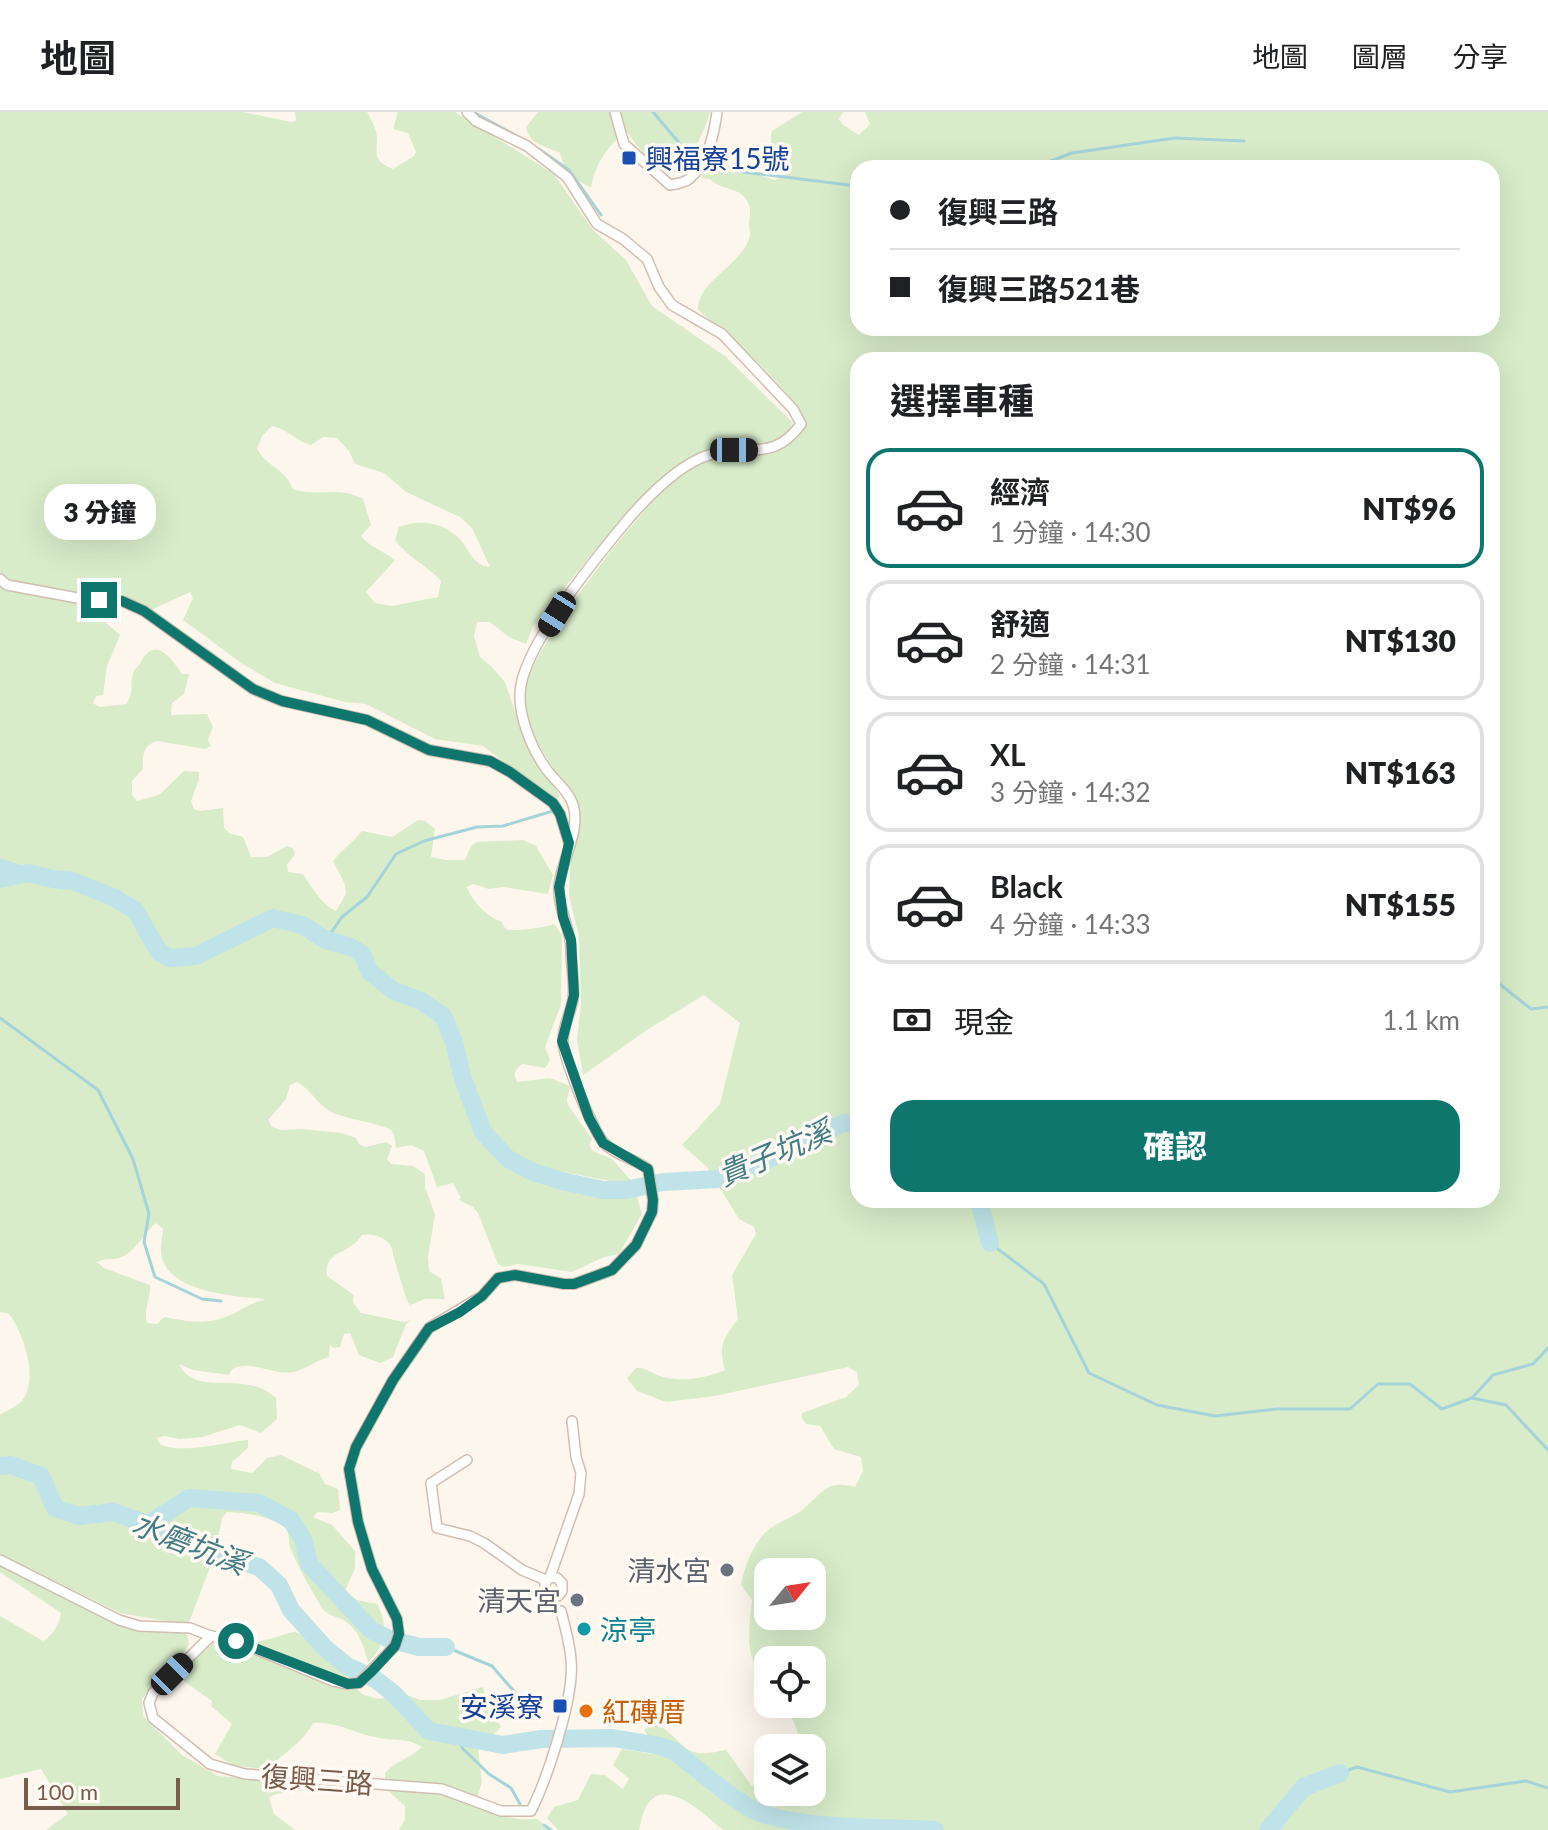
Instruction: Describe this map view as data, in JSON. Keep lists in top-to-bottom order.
{
  "streets": {
    "street": ["復興三路"]
  },
  "water": ["貴子坑溪", "水磨坑溪"],
  "places": {
    "transit": ["興福寮15號", "安溪寮"],
    "other": [
      "清水宮",
      "清天宮",
      "涼亭",
      "紅磚厝"
    ]
  },
  "scale_bar": "100 m",
  "north": "top right",
  "page": {
    "header": "地圖",
    "nav": ["地圖", "圖層", "分享"],
    "banner": ["復興三路", "復興三路521巷"],
    "heading": "選擇車種",
    "list": [
      {
        "name": "經濟",
        "note": "1 分鐘 · 14:30",
        "value": "NT$96"
      },
      {
        "name": "舒適",
        "note": "2 分鐘 · 14:31",
        "value": "NT$130"
      },
      {
        "name": "XL",
        "note": "3 分鐘 · 14:32",
        "value": "NT$163"
      },
      {
        "name": "Black",
        "note": "4 分鐘 · 14:33",
        "value": "NT$155"
      }
    ],
    "bubble": "3 分鐘",
    "pay": ["現金", "1.1 km"],
    "buttons": "確認",
    "scale": "100 m"
  }
}
